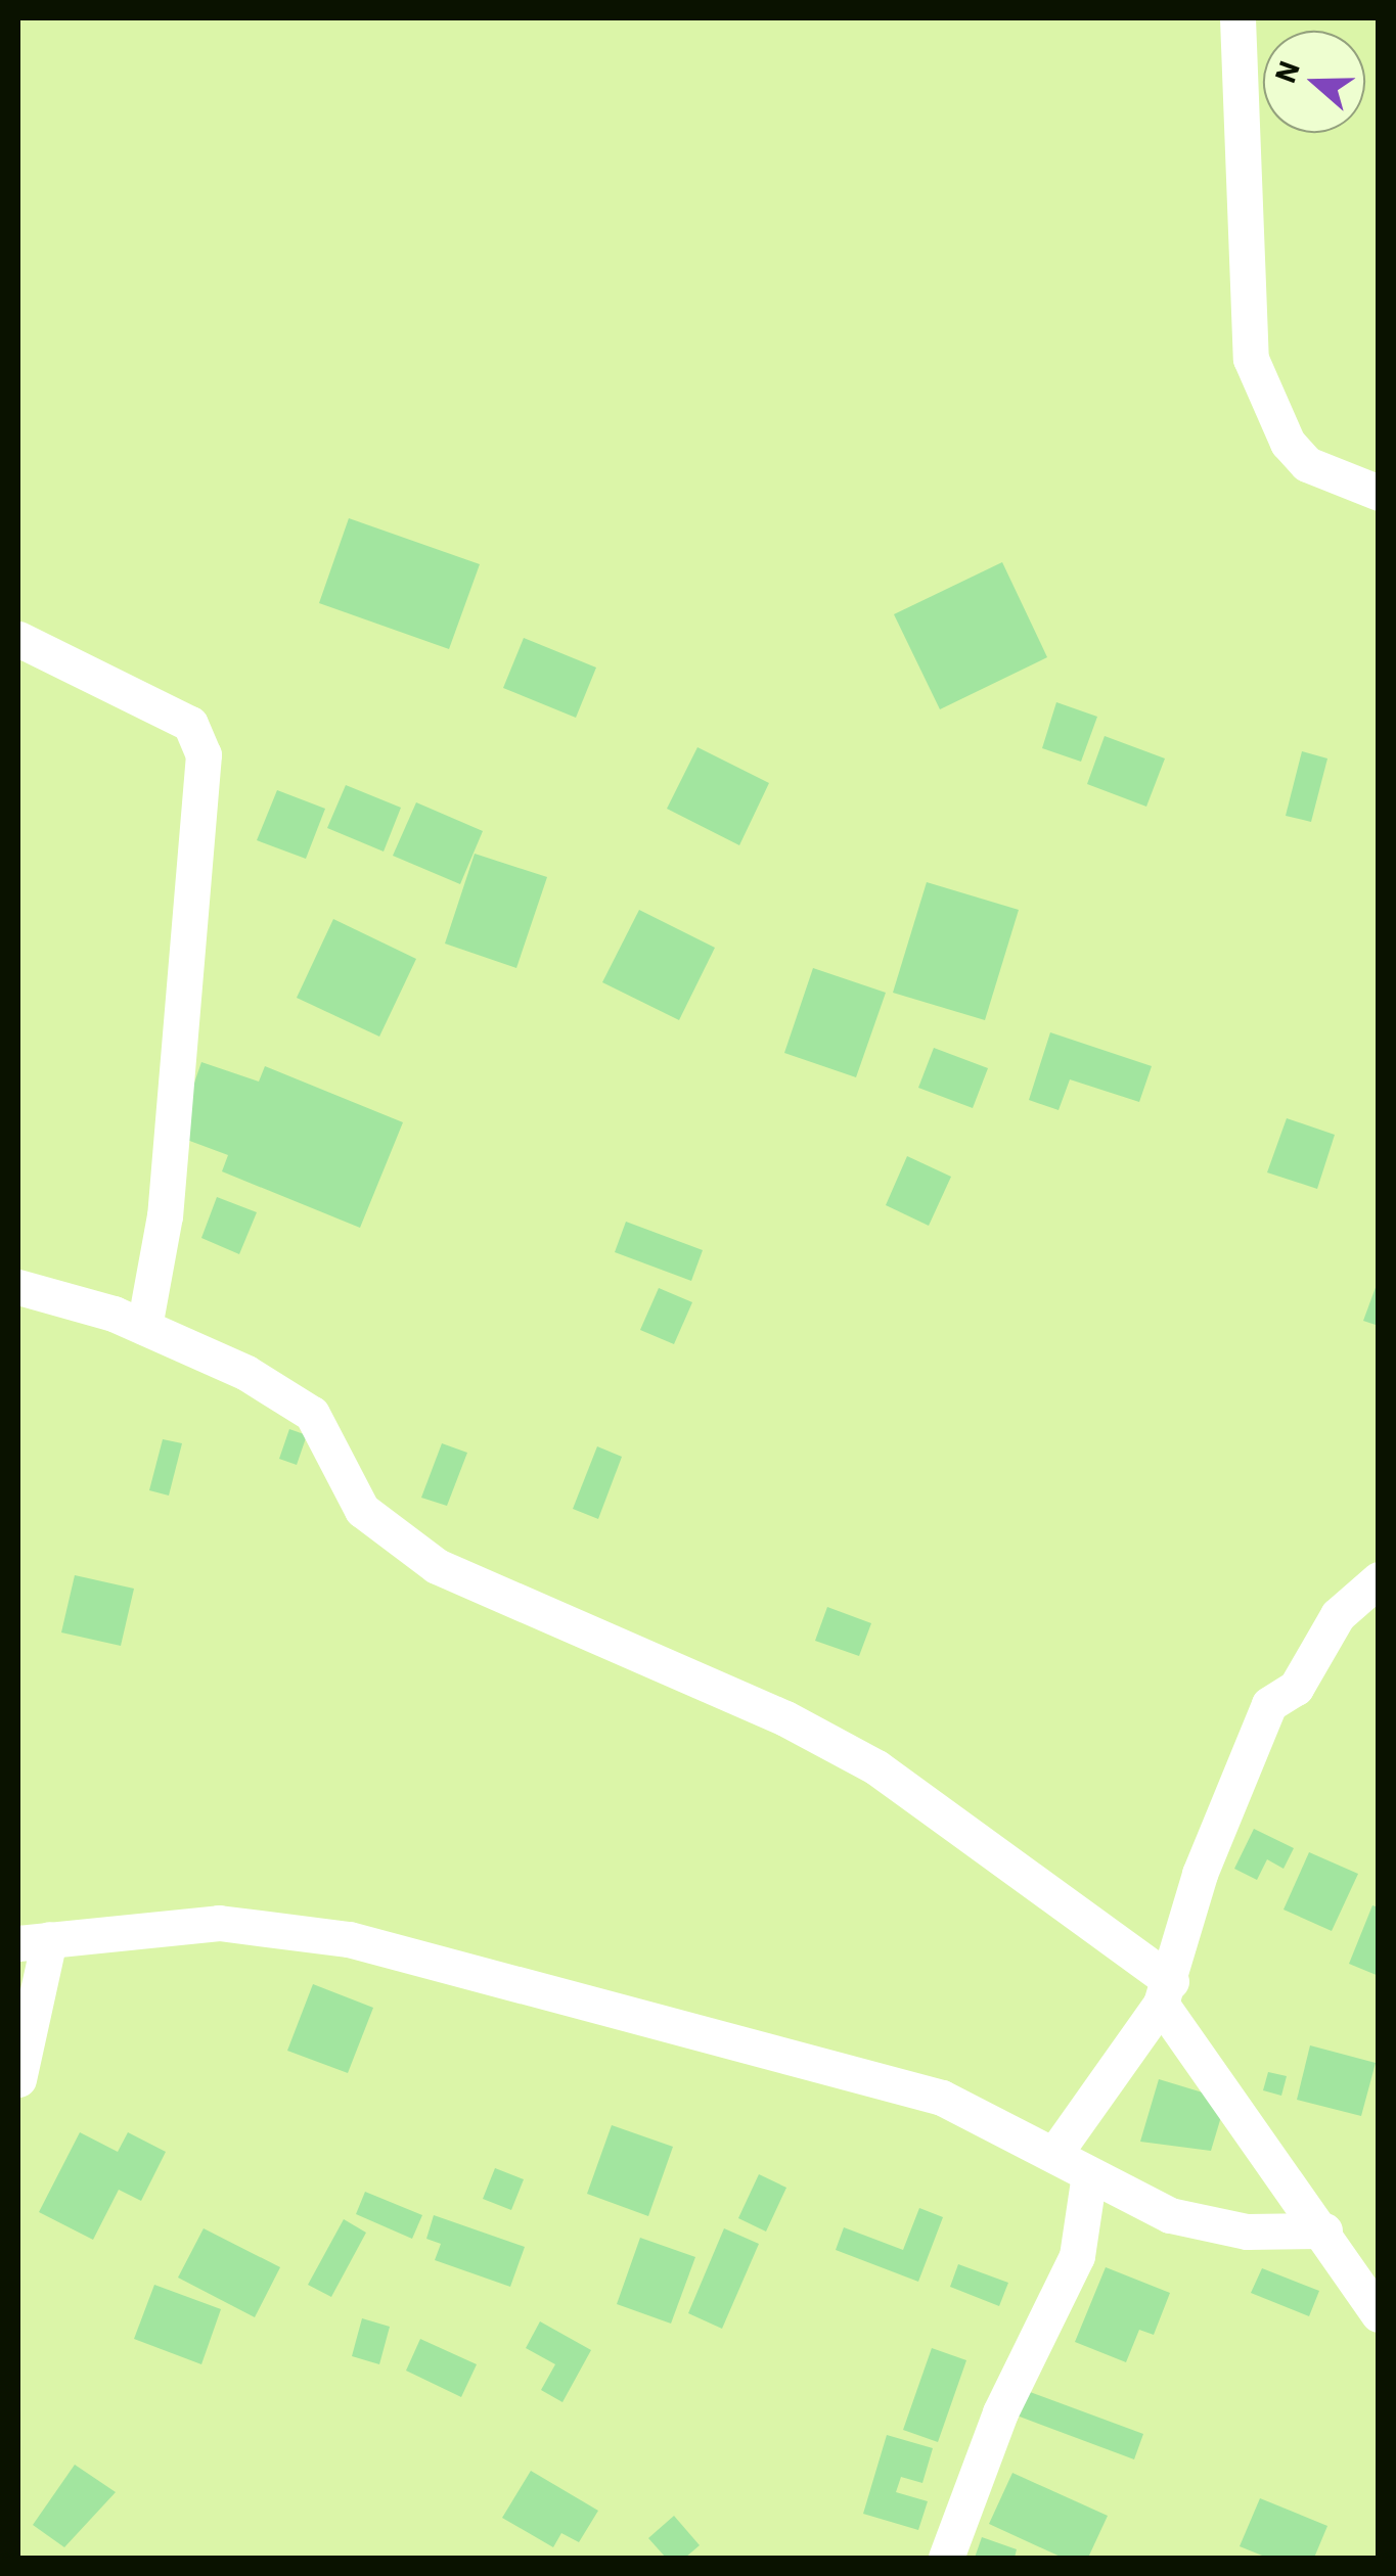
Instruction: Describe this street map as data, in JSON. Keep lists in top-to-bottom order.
{
  "north": "left"
}
